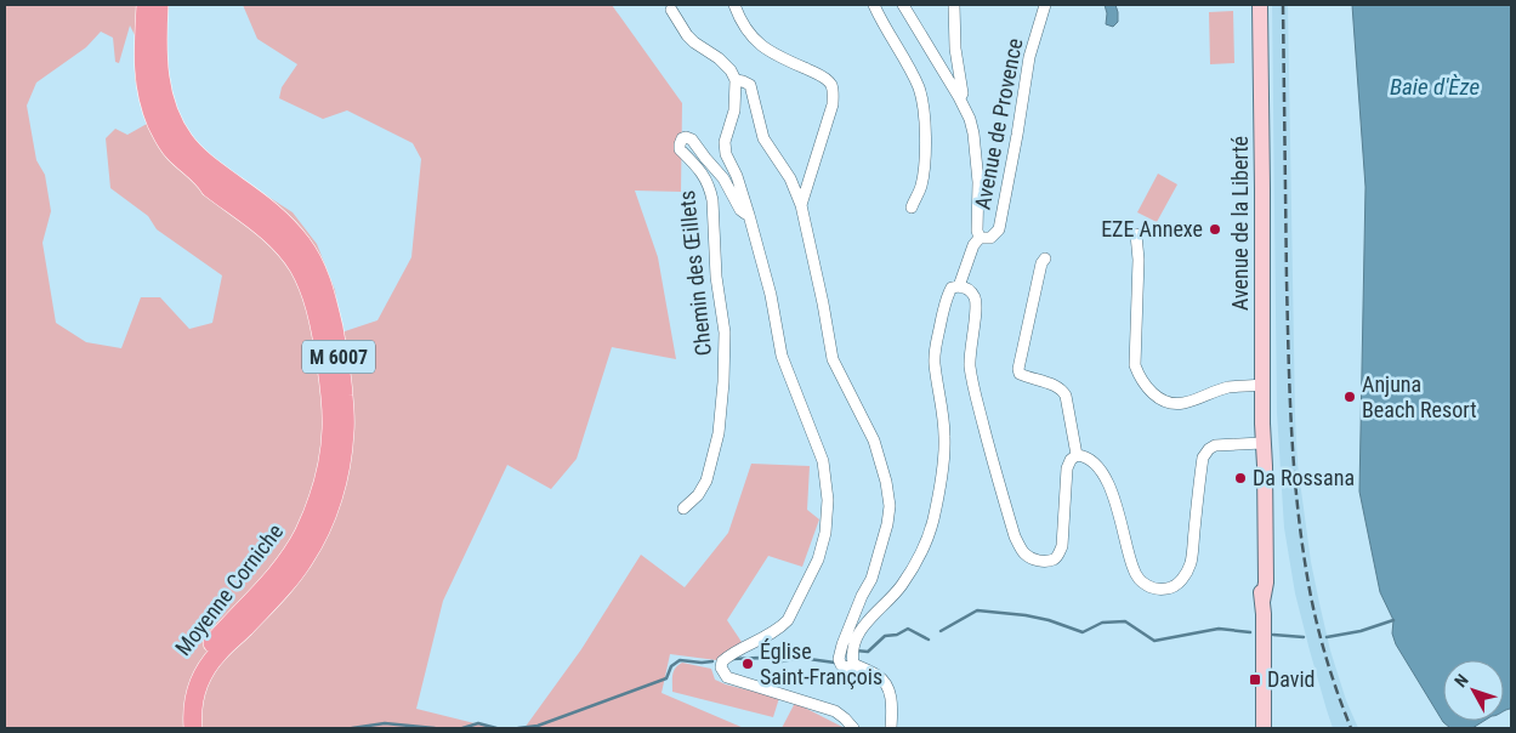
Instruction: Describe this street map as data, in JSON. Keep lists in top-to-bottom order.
{
  "streets": {
    "main road": ["Avenue de la Liberté", "M 6007", "Moyenne Corniche"],
    "street": ["Avenue de Provence", "Chemin des Œillets"]
  },
  "water": ["Baie d'Èze"],
  "places": {
    "other": [
      "EZE Annexe",
      "Anjuna Beach Resort",
      "Da Rossana",
      "Église Saint-François"
    ],
    "transit": ["David"]
  },
  "north": "top left"
}
